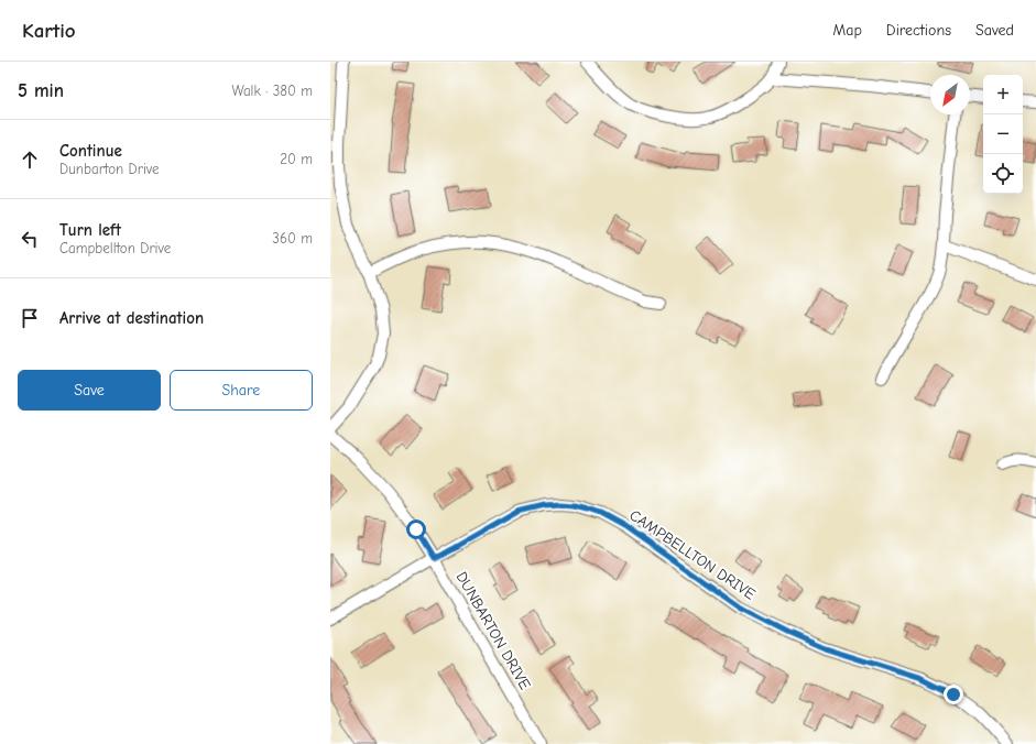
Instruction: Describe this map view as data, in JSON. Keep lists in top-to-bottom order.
{
  "streets": {
    "street": ["CAMPBELLTON DRIVE", "DUNBARTON DRIVE"]
  },
  "crossings": [
    ["CAMPBELLTON DRIVE", "DUNBARTON DRIVE"]
  ],
  "north": "bottom left",
  "page": {
    "header": "Kartio",
    "nav": ["Map", "Directions", "Saved"],
    "heading": ["5 min", "Walk · 380 m"],
    "map_buttons": ["+", "−"],
    "list": [
      ["Continue", "Dunbarton Drive", "20 m"],
      ["Turn left", "Campbellton Drive", "360 m"],
      "Arrive at destination"
    ],
    "buttons": ["Save", "Share"]
  }
}
